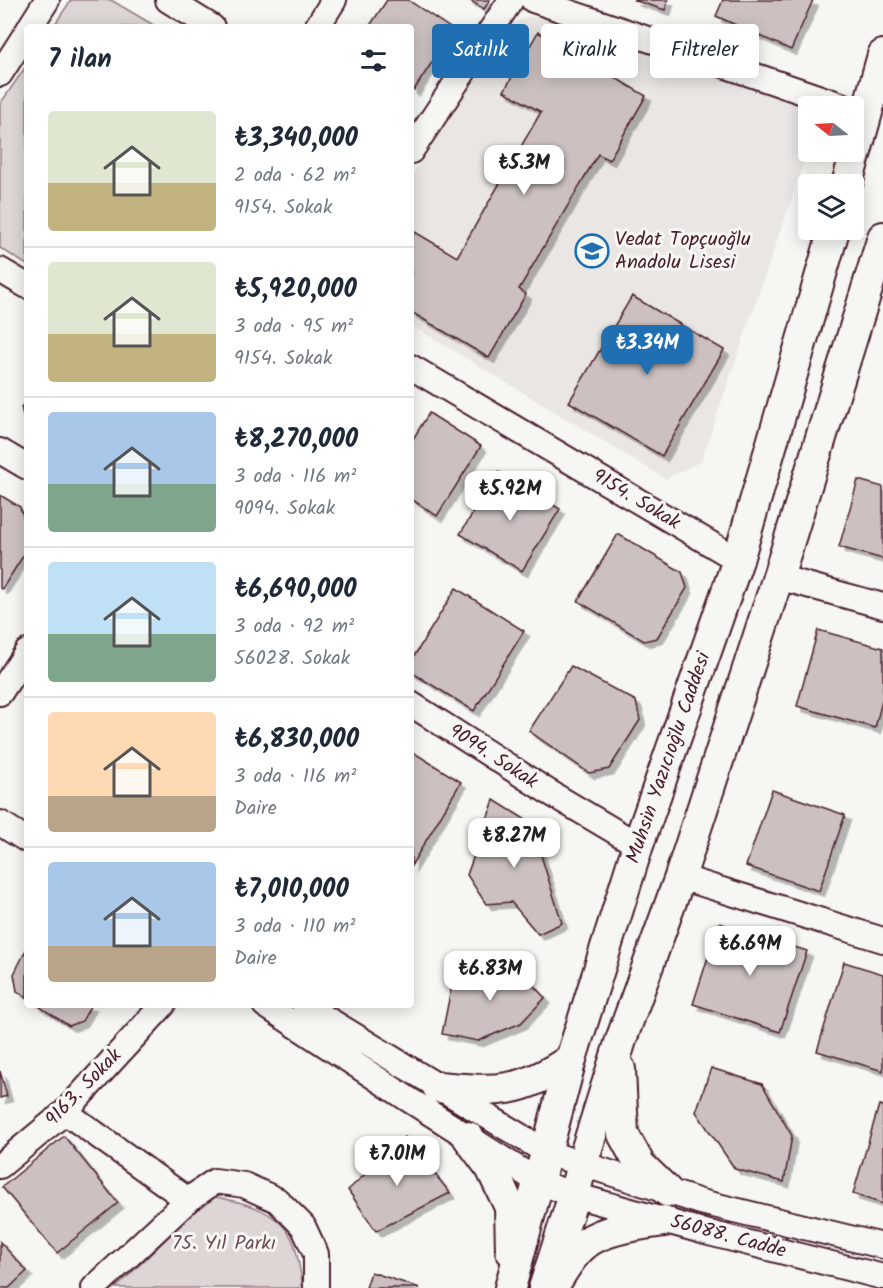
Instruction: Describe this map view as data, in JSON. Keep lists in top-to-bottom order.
{
  "streets": {
    "main road": ["Muhsin Yazıcıoğlu Caddesi"],
    "street": [
      "9154. Sokak",
      "9094. Sokak",
      "9163. Sokak",
      "56088. Cadde"
    ]
  },
  "crossings": [
    ["9154. Sokak", "Muhsin Yazıcıoğlu Caddesi"],
    ["9094. Sokak", "Muhsin Yazıcıoğlu Caddesi"],
    ["Muhsin Yazıcıoğlu Caddesi", "56088. Cadde"]
  ],
  "parks": ["75. Yıl Parkı"],
  "places": {
    "school or university": ["Vedat Topçuoğlu Anadolu Lisesi"]
  },
  "north": "left",
  "page": {
    "chip": ["Satılık", "Kiralık", "Filtreler"],
    "heading": "7 ilan",
    "list": [
      {
        "name": "₺3,340,000",
        "note": "2 oda · 62 m² · 9154. Sokak"
      },
      {
        "name": "₺5,920,000",
        "note": "3 oda · 95 m² · 9154. Sokak"
      },
      {
        "name": "₺8,270,000",
        "note": "3 oda · 116 m² · 9094. Sokak"
      },
      {
        "name": "₺6,690,000",
        "note": "3 oda · 92 m² · 56028. Sokak"
      },
      {
        "name": "₺6,830,000",
        "note": "3 oda · 116 m² · Daire"
      },
      {
        "name": "₺7,010,000",
        "note": "3 oda · 110 m² · Daire"
      }
    ],
    "price": [
      "₺5.3M",
      "₺3.34M",
      "₺5.92M",
      "₺8.27M",
      "₺6.69M",
      "₺6.83M",
      "₺7.01M"
    ]
  }
}
